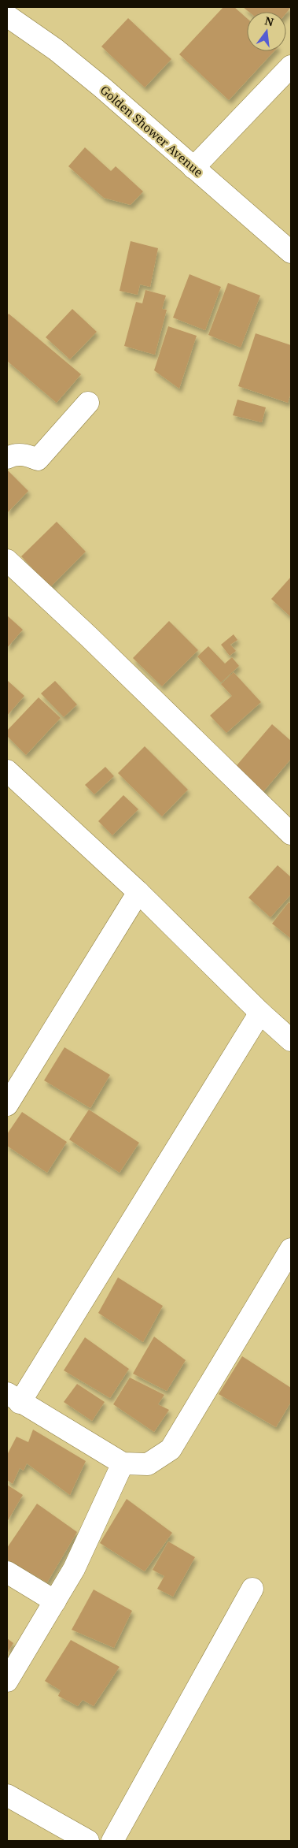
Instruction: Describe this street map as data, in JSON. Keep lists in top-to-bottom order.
{
  "streets": {
    "street": ["Golden Shower Avenue"]
  },
  "north": "top"
}
